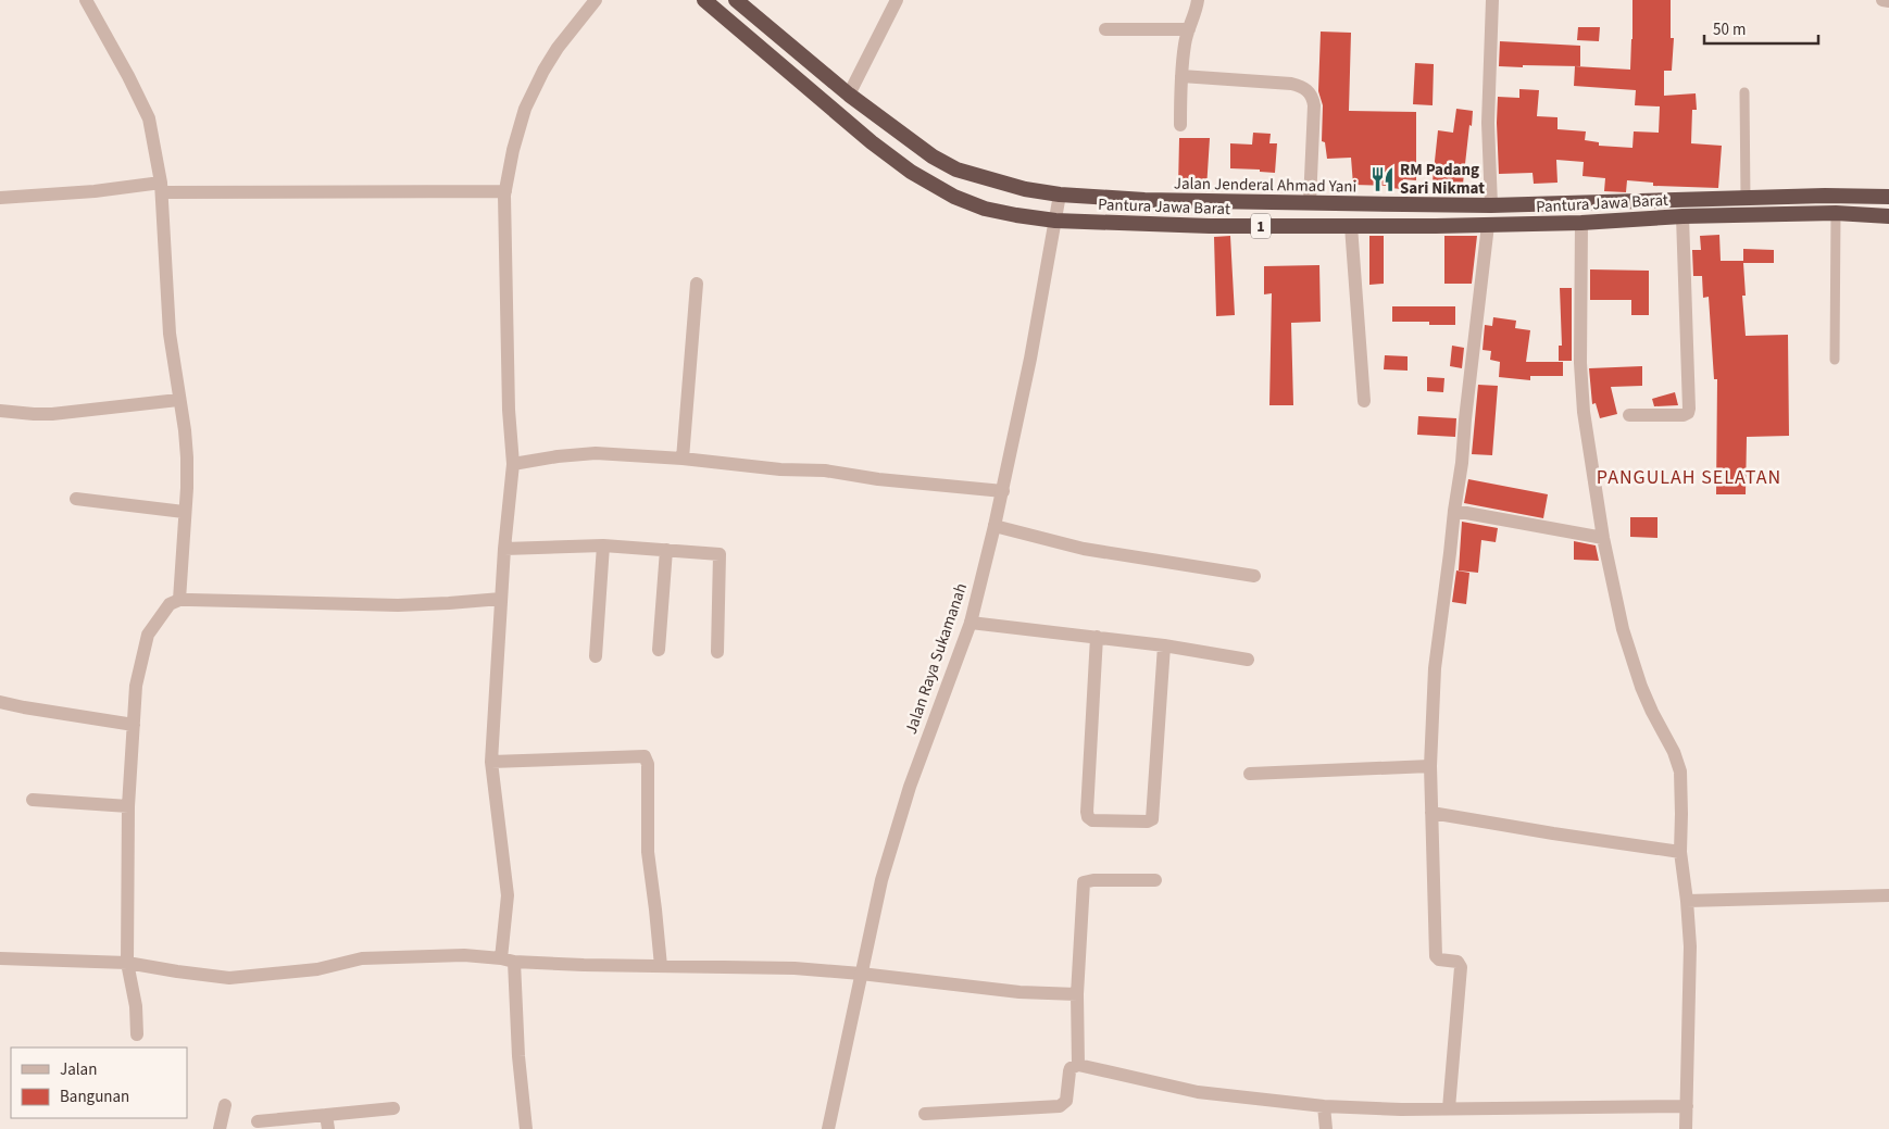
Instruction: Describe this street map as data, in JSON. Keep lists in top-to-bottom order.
{
  "streets": {
    "highway": ["Jalan Jenderal Ahmad Yani", "Pantura Jawa Barat", "1"],
    "street": ["Jalan Raya Sukamanah"]
  },
  "crossings": [
    ["Jalan Jenderal Ahmad Yani", "Jalan Raya Sukamanah"],
    ["Pantura Jawa Barat", "Jalan Raya Sukamanah"]
  ],
  "districts": ["PANGULAH SELATAN"],
  "places": {
    "restaurant": ["RM Padang Sari Nikmat"]
  },
  "legend": ["Jalan", "Bangunan"],
  "scale_bar": "50 m"
}
